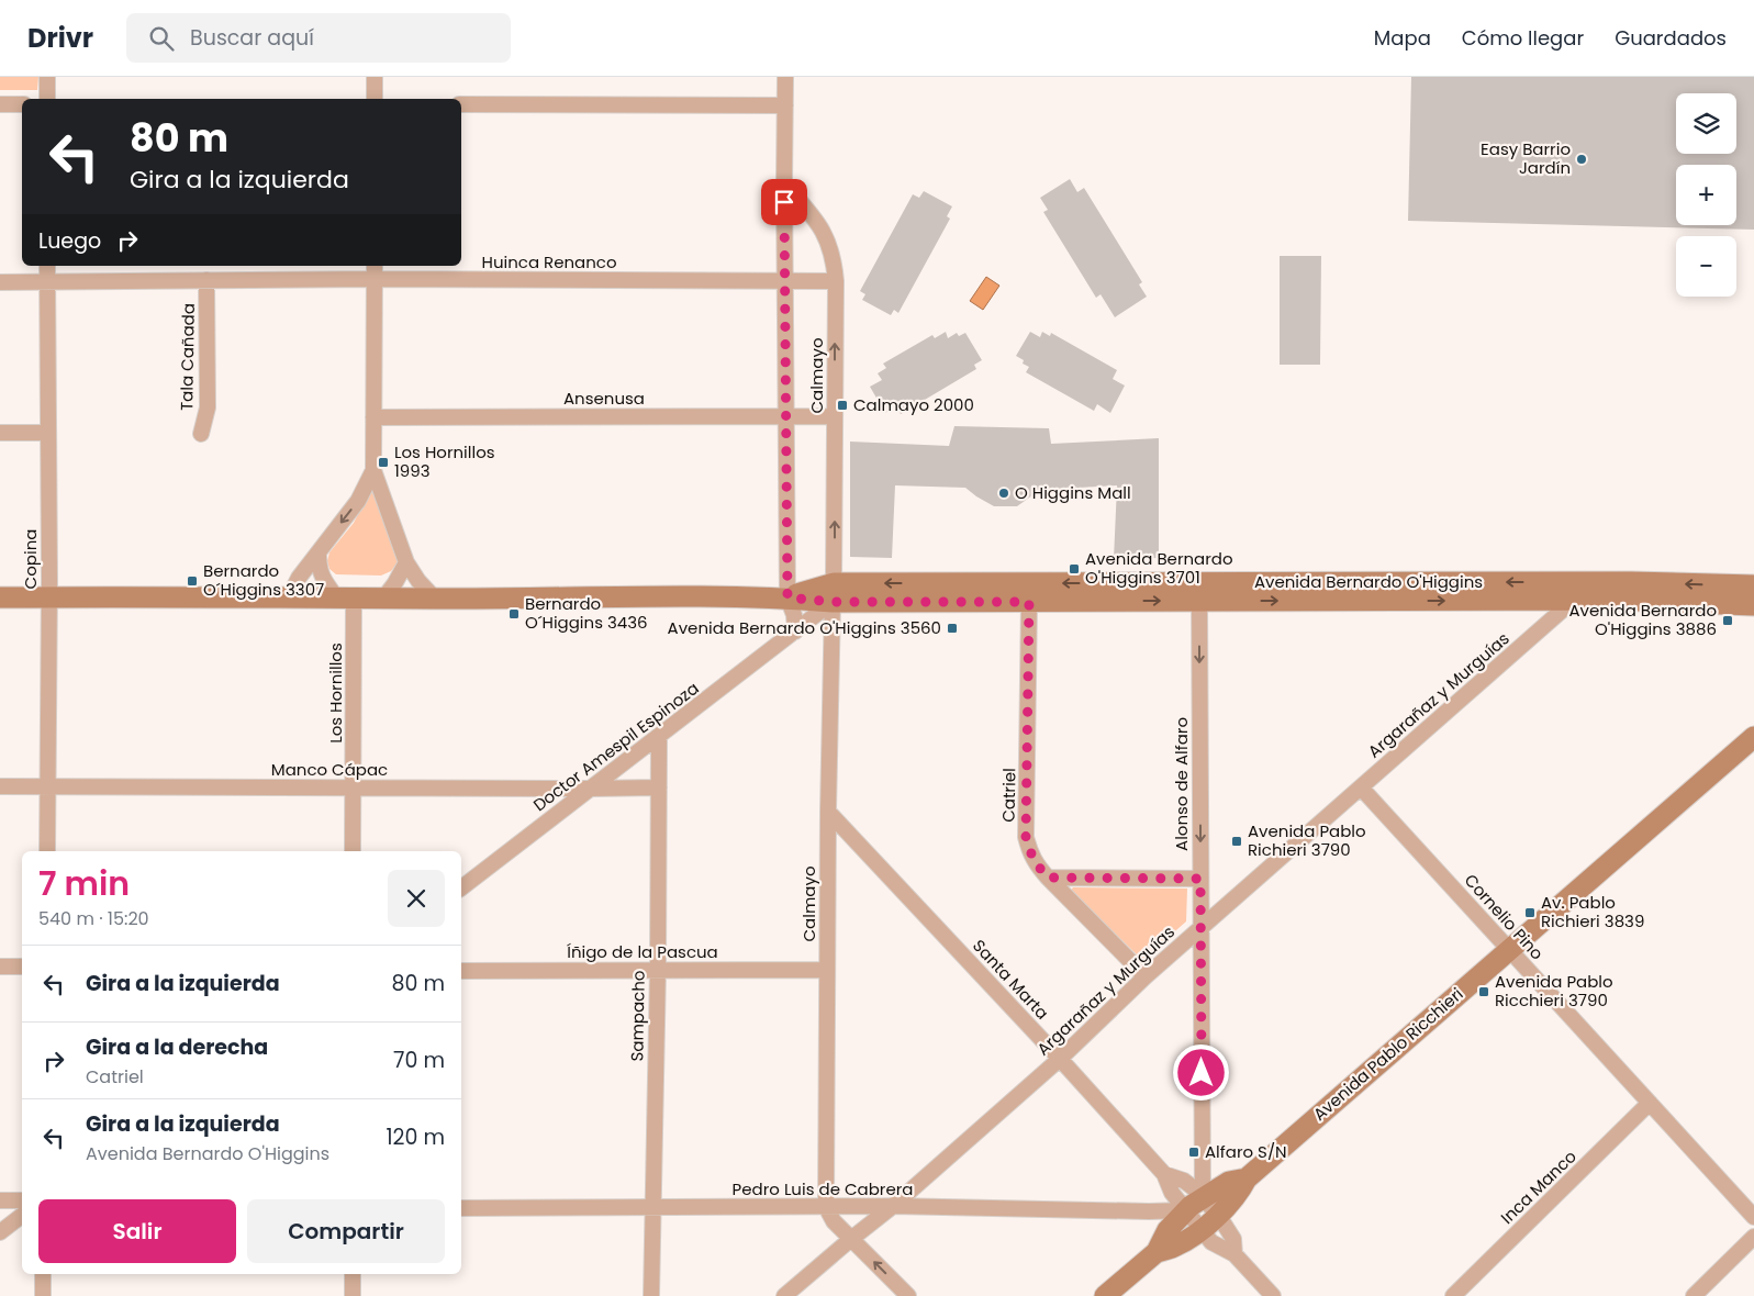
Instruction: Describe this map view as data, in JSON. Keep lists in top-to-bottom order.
{
  "streets": {
    "main road": ["Avenida Bernardo O'Higgins", "Avenida Pablo Ricchieri"],
    "street": [
      "Huinca Renanco",
      "Tala Cañada",
      "Calmayo",
      "Ansenusa",
      "Copina",
      "Los Hornillos",
      "Argarañaz y Murguías",
      "Doctor Amespil Espinoza",
      "Manco Cápac",
      "Alonso de Alfaro",
      "Catriel",
      "Cornelio Pino",
      "Íñigo de la Pascua",
      "Santa Marta",
      "Sampacho",
      "Inca Manco",
      "Pedro Luis de Cabrera"
    ]
  },
  "crossings": [
    ["Huinca Renanco", "Tala Cañada"],
    ["Huinca Renanco", "Calmayo"],
    ["Huinca Renanco", "Copina"],
    ["Calmayo", "Ansenusa"],
    ["Calmayo", "Avenida Bernardo O'Higgins"],
    ["Calmayo", "Doctor Amespil Espinoza"],
    ["Calmayo", "Íñigo de la Pascua"],
    ["Calmayo", "Santa Marta"],
    ["Calmayo", "Pedro Luis de Cabrera"],
    ["Copina", "Avenida Bernardo O'Higgins"],
    ["Copina", "Manco Cápac"],
    ["Avenida Bernardo O'Higgins", "Los Hornillos"],
    ["Avenida Bernardo O'Higgins", "Argarañaz y Murguías"],
    ["Avenida Bernardo O'Higgins", "Doctor Amespil Espinoza"],
    ["Avenida Bernardo O'Higgins", "Alonso de Alfaro"],
    ["Avenida Bernardo O'Higgins", "Catriel"],
    ["Los Hornillos", "Manco Cápac"],
    ["Argarañaz y Murguías", "Alonso de Alfaro"],
    ["Argarañaz y Murguías", "Catriel"],
    ["Argarañaz y Murguías", "Cornelio Pino"],
    ["Argarañaz y Murguías", "Santa Marta"],
    ["Argarañaz y Murguías", "Pedro Luis de Cabrera"],
    ["Doctor Amespil Espinoza", "Manco Cápac"],
    ["Doctor Amespil Espinoza", "Sampacho"],
    ["Manco Cápac", "Sampacho"],
    ["Alonso de Alfaro", "Santa Marta"],
    ["Alonso de Alfaro", "Avenida Pablo Ricchieri"],
    ["Cornelio Pino", "Avenida Pablo Ricchieri"],
    ["Cornelio Pino", "Inca Manco"],
    ["Íñigo de la Pascua", "Sampacho"],
    ["Santa Marta", "Avenida Pablo Ricchieri"],
    ["Santa Marta", "Pedro Luis de Cabrera"],
    ["Sampacho", "Pedro Luis de Cabrera"],
    ["Avenida Pablo Ricchieri", "Pedro Luis de Cabrera"]
  ],
  "one_way": ["Alonso de Alfaro"],
  "places": {
    "other": ["Easy Barrio Jardín", "O Higgins Mall"],
    "transit": [
      "Calmayo 2000",
      "Los Hornillos 1993",
      "Avenida Bernardo O'Higgins 3701",
      "Bernardo O´Higgins 3307",
      "Bernardo O´Higgins 3436",
      "Avenida Bernardo O'Higgins 3886",
      "Avenida Bernardo O'Higgins 3560",
      "Avenida Pablo Richieri 3790",
      "Av. Pablo Richieri 3839",
      "Avenida Pablo Ricchieri 3790",
      "Alfaro S/N"
    ]
  },
  "page": {
    "header": "Drivr",
    "search": "Buscar aquí",
    "nav": ["Mapa", "Cómo llegar", "Guardados"],
    "map_buttons": ["+", "−"],
    "turn": ["80 m", "Gira a la izquierda"],
    "then": "Luego",
    "heading": ["7 min", "540 m · 15:20"],
    "list": [
      {
        "name": "Gira a la izquierda",
        "value": "80 m"
      },
      {
        "name": "Gira a la derecha",
        "note": "Catriel",
        "value": "70 m"
      },
      {
        "name": "Gira a la izquierda",
        "note": "Avenida Bernardo O'Higgins",
        "value": "120 m"
      }
    ],
    "buttons": ["Salir", "Compartir"]
  }
}
